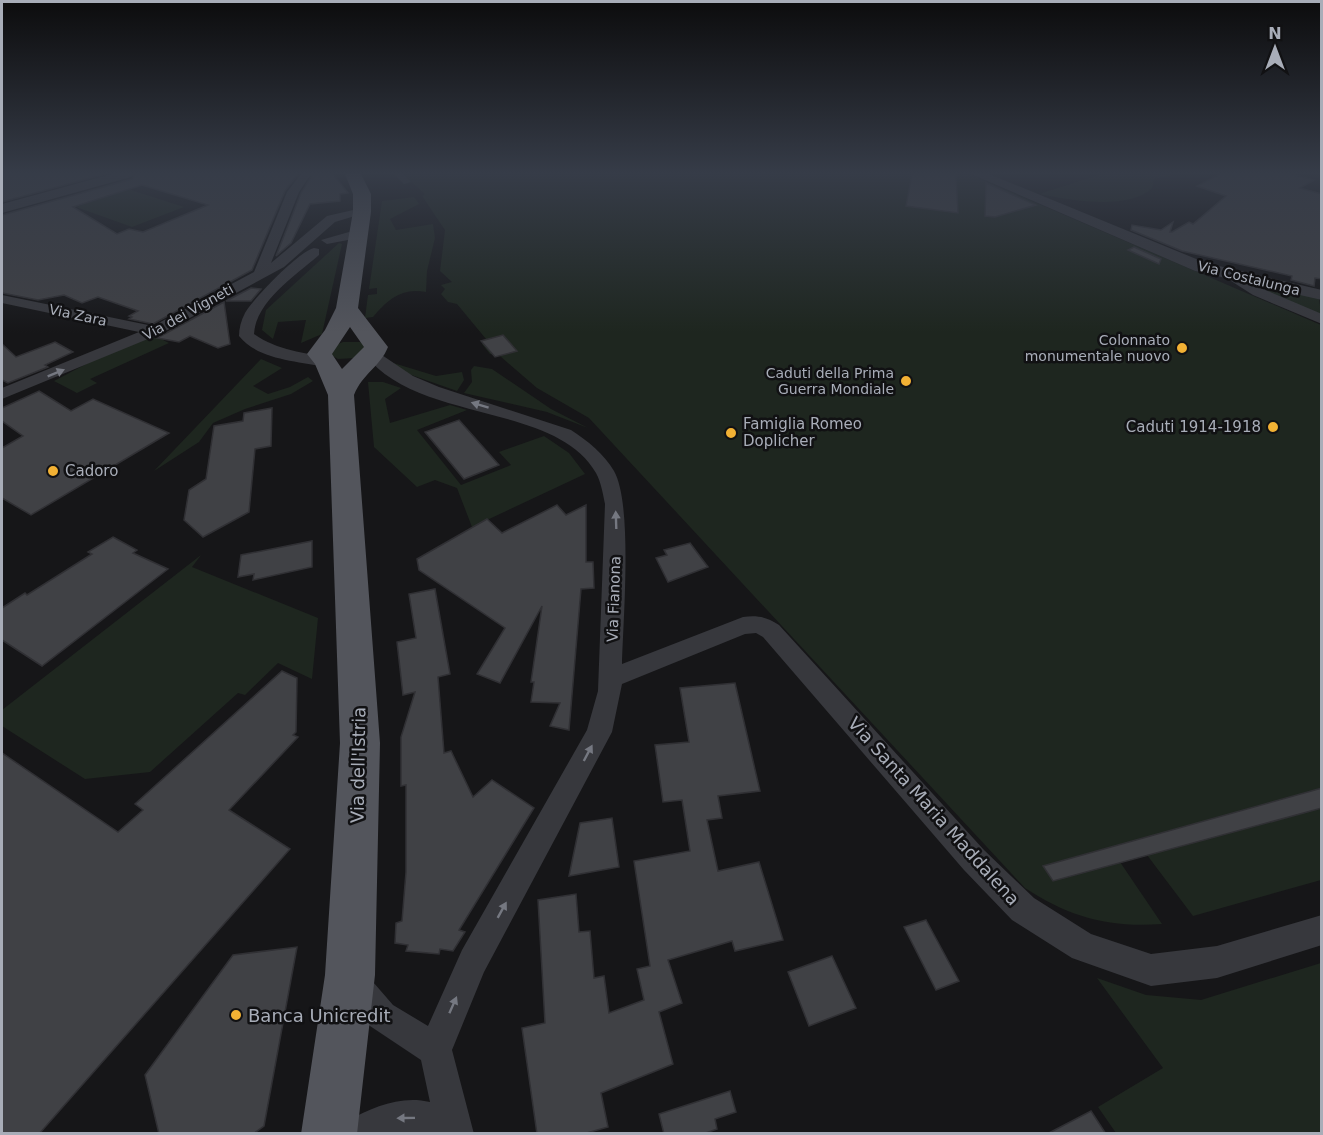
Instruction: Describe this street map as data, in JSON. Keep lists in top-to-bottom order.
{
  "streets": {
    "main road": ["Via dell'Istria"],
    "street": [
      "Via Costalunga",
      "Via dei Vigneti",
      "Via Zara",
      "Via Fianona",
      "Via Santa Maria Maddalena"
    ]
  },
  "crossings": [
    ["Via dei Vigneti", "Via Zara"],
    ["Via Fianona", "Via Santa Maria Maddalena"]
  ],
  "one_way": ["Via dei Vigneti"],
  "places": [
    "Colonnato monumentale nuovo",
    "Caduti della Prima Guerra Mondiale",
    "Caduti 1914-1918",
    "Famiglia Romeo Doplicher",
    "Cadoro",
    "Banca Unicredit"
  ],
  "north": "top"
}
